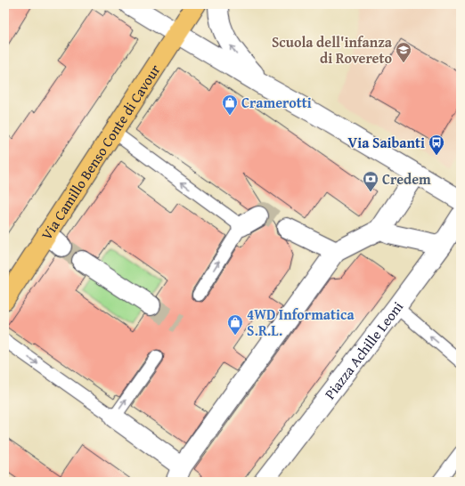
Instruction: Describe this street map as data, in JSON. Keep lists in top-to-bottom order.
{
  "streets": {
    "main road": ["Via Camillo Benso Conte di Cavour"],
    "street": ["Piazza Achille Leoni"]
  },
  "places": {
    "school or university": ["Scuola dell'infanza di Rovereto"],
    "shop": ["Cramerotti", "4WD Informatica S.R.L."],
    "bus stop": ["Via Saibanti"],
    "bank": ["Credem"]
  }
}
